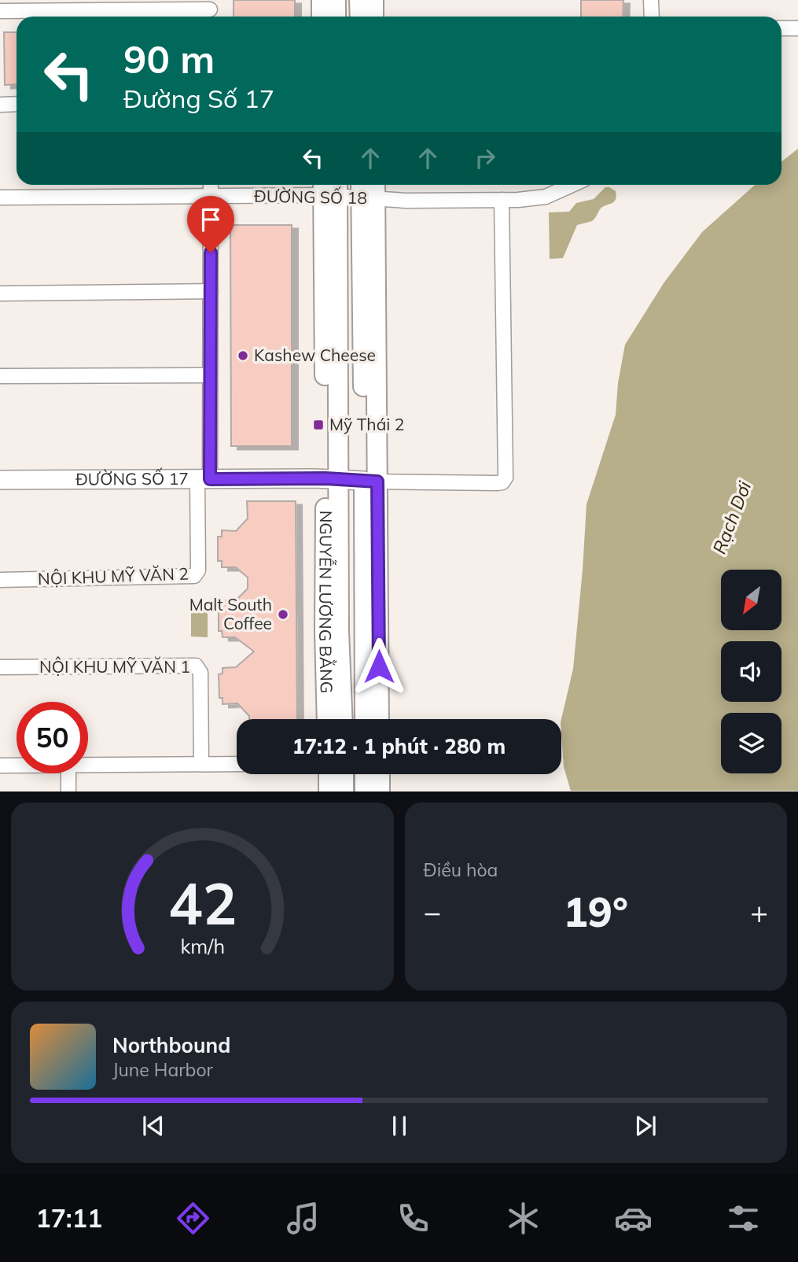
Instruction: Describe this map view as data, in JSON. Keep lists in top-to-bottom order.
{
  "streets": {
    "main road": ["NGUYỄN LƯƠNG BẰNG"],
    "street": [
      "ĐƯỜNG SỐ 18",
      "ĐƯỜNG SỐ 17",
      "NỘI KHU MỸ VĂN 2",
      "NỘI KHU MỸ VĂN 1"
    ]
  },
  "crossings": [
    ["ĐƯỜNG SỐ 18", "NGUYỄN LƯƠNG BẰNG"],
    ["ĐƯỜNG SỐ 17", "NỘI KHU MỸ VĂN 2"],
    ["ĐƯỜNG SỐ 17", "NGUYỄN LƯƠNG BẰNG"]
  ],
  "water": ["Rạch Dơi"],
  "places": {
    "other": ["Kashew Cheese", "Malt South Coffee"],
    "transit": ["Mỹ Thái 2"]
  },
  "north": "bottom left",
  "page": {
    "turn": ["90 m", "Đường Số 17"],
    "limit": "50",
    "trip": "17:12 · 1 phút · 280 m",
    "tile": "Điều hòa",
    "heat": ["−", "19°", "+"],
    "song": ["Northbound", "June Harbor"],
    "tabs": "17:11",
    "gauge": ["42", "km/h"]
  }
}
